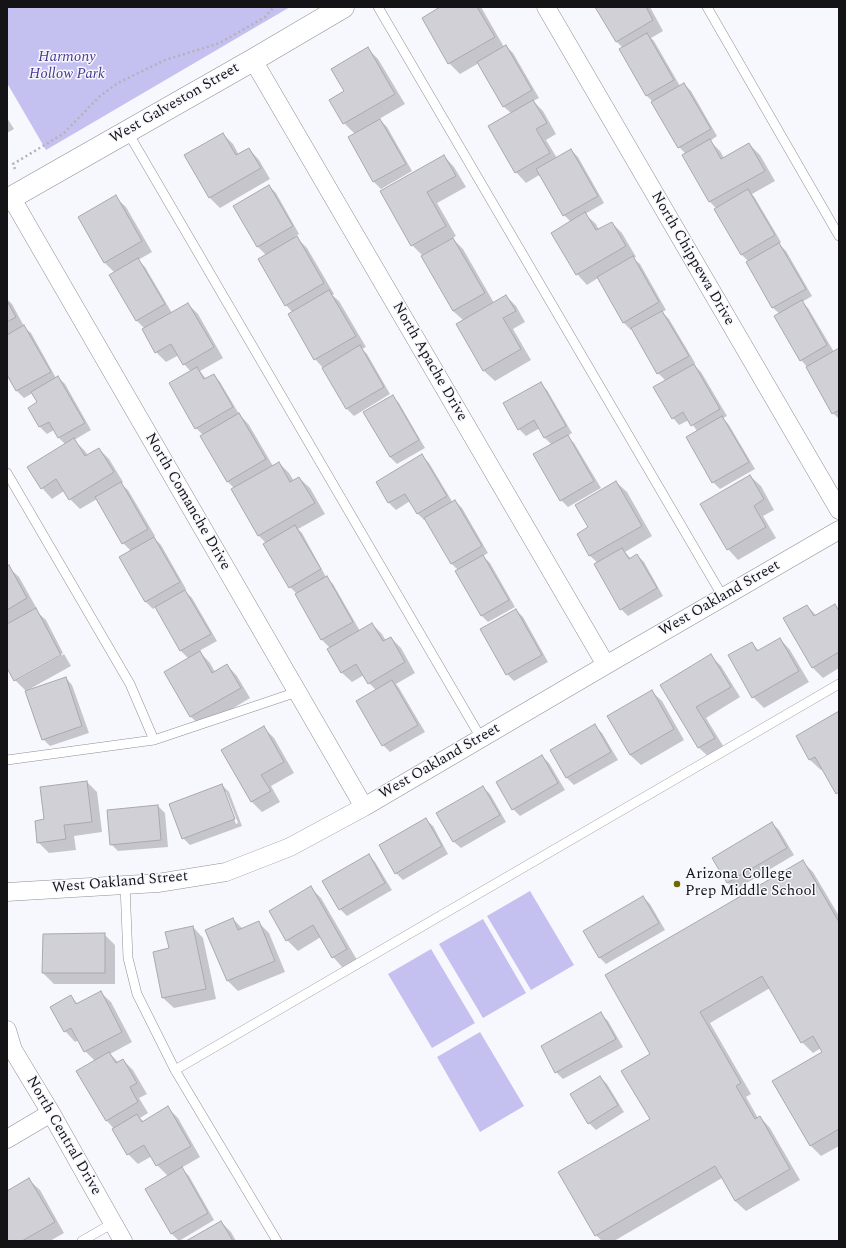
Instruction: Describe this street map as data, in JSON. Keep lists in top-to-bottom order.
{
  "streets": {
    "street": [
      "West Galveston Street",
      "North Chippewa Drive",
      "North Apache Drive",
      "North Comanche Drive",
      "West Oakland Street",
      "North Central Drive"
    ]
  },
  "crossings": [
    ["West Galveston Street", "North Apache Drive"],
    ["West Galveston Street", "North Comanche Drive"],
    ["North Apache Drive", "West Oakland Street"],
    ["North Comanche Drive", "West Oakland Street"]
  ],
  "parks": ["Harmony Hollow Park"],
  "places": ["Arizona College Prep Middle School"]
}
